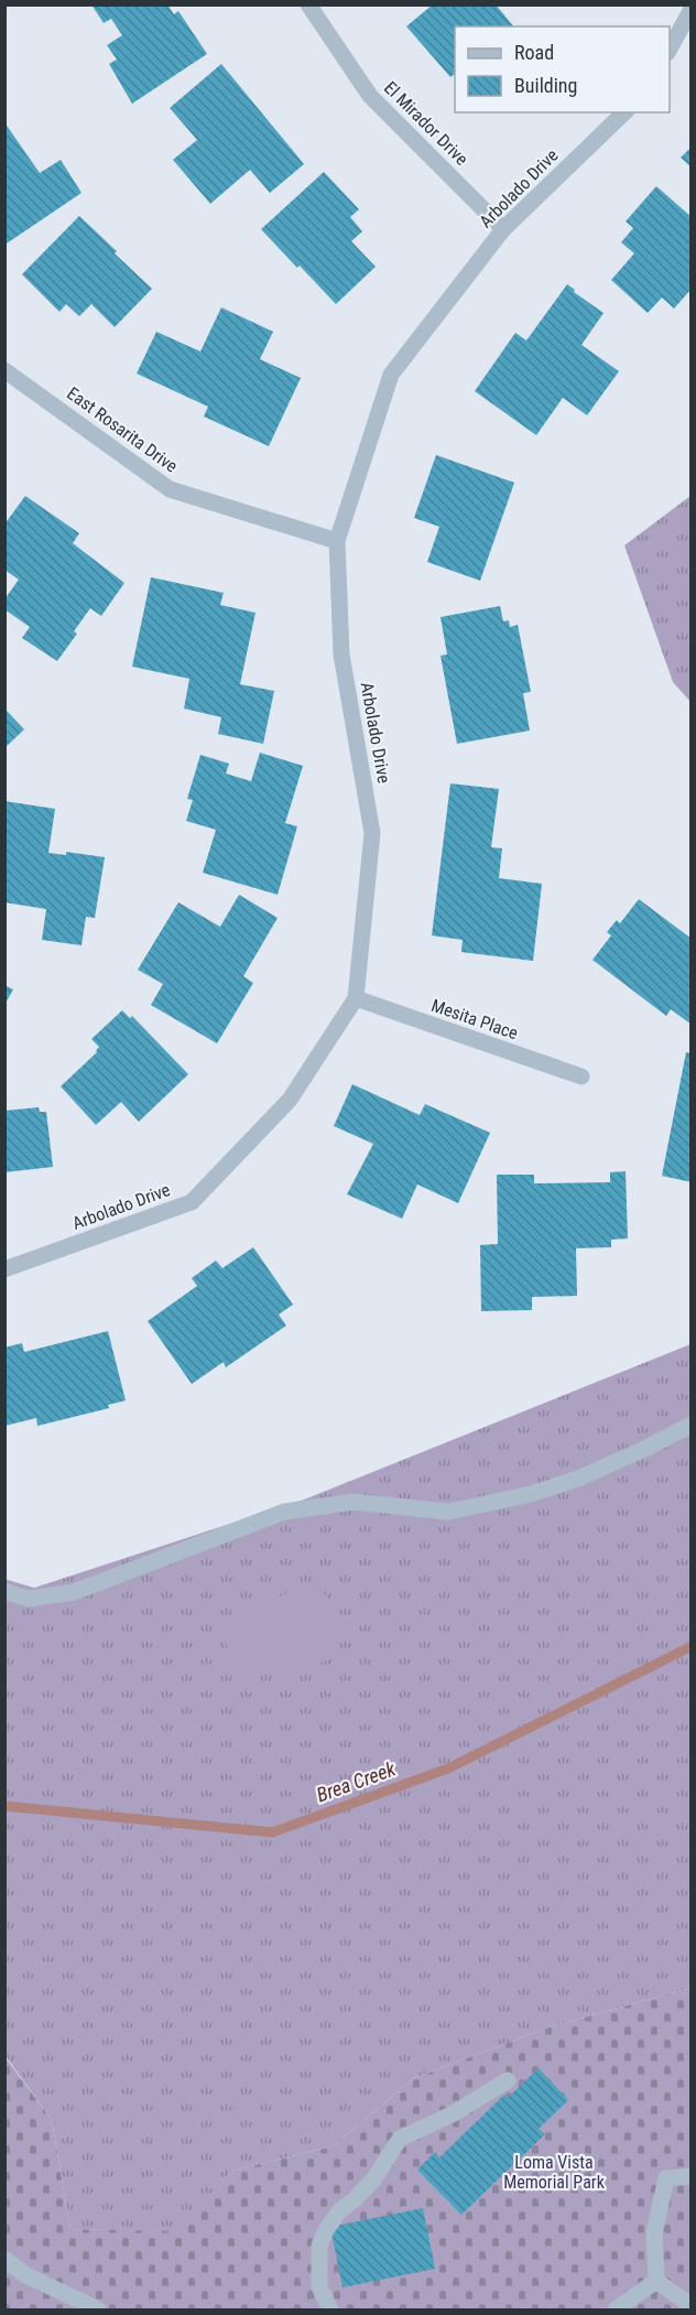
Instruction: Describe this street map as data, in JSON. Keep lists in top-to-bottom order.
{
  "streets": {
    "street": [
      "El Mirador Drive",
      "Arbolado Drive",
      "East Rosarita Drive",
      "Mesita Place"
    ]
  },
  "crossings": [
    ["El Mirador Drive", "Arbolado Drive"],
    ["Arbolado Drive", "East Rosarita Drive"],
    ["Arbolado Drive", "Mesita Place"]
  ],
  "water": ["Brea Creek"],
  "parks": ["Loma Vista Memorial Park"],
  "legend": ["Road", "Building"]
}
